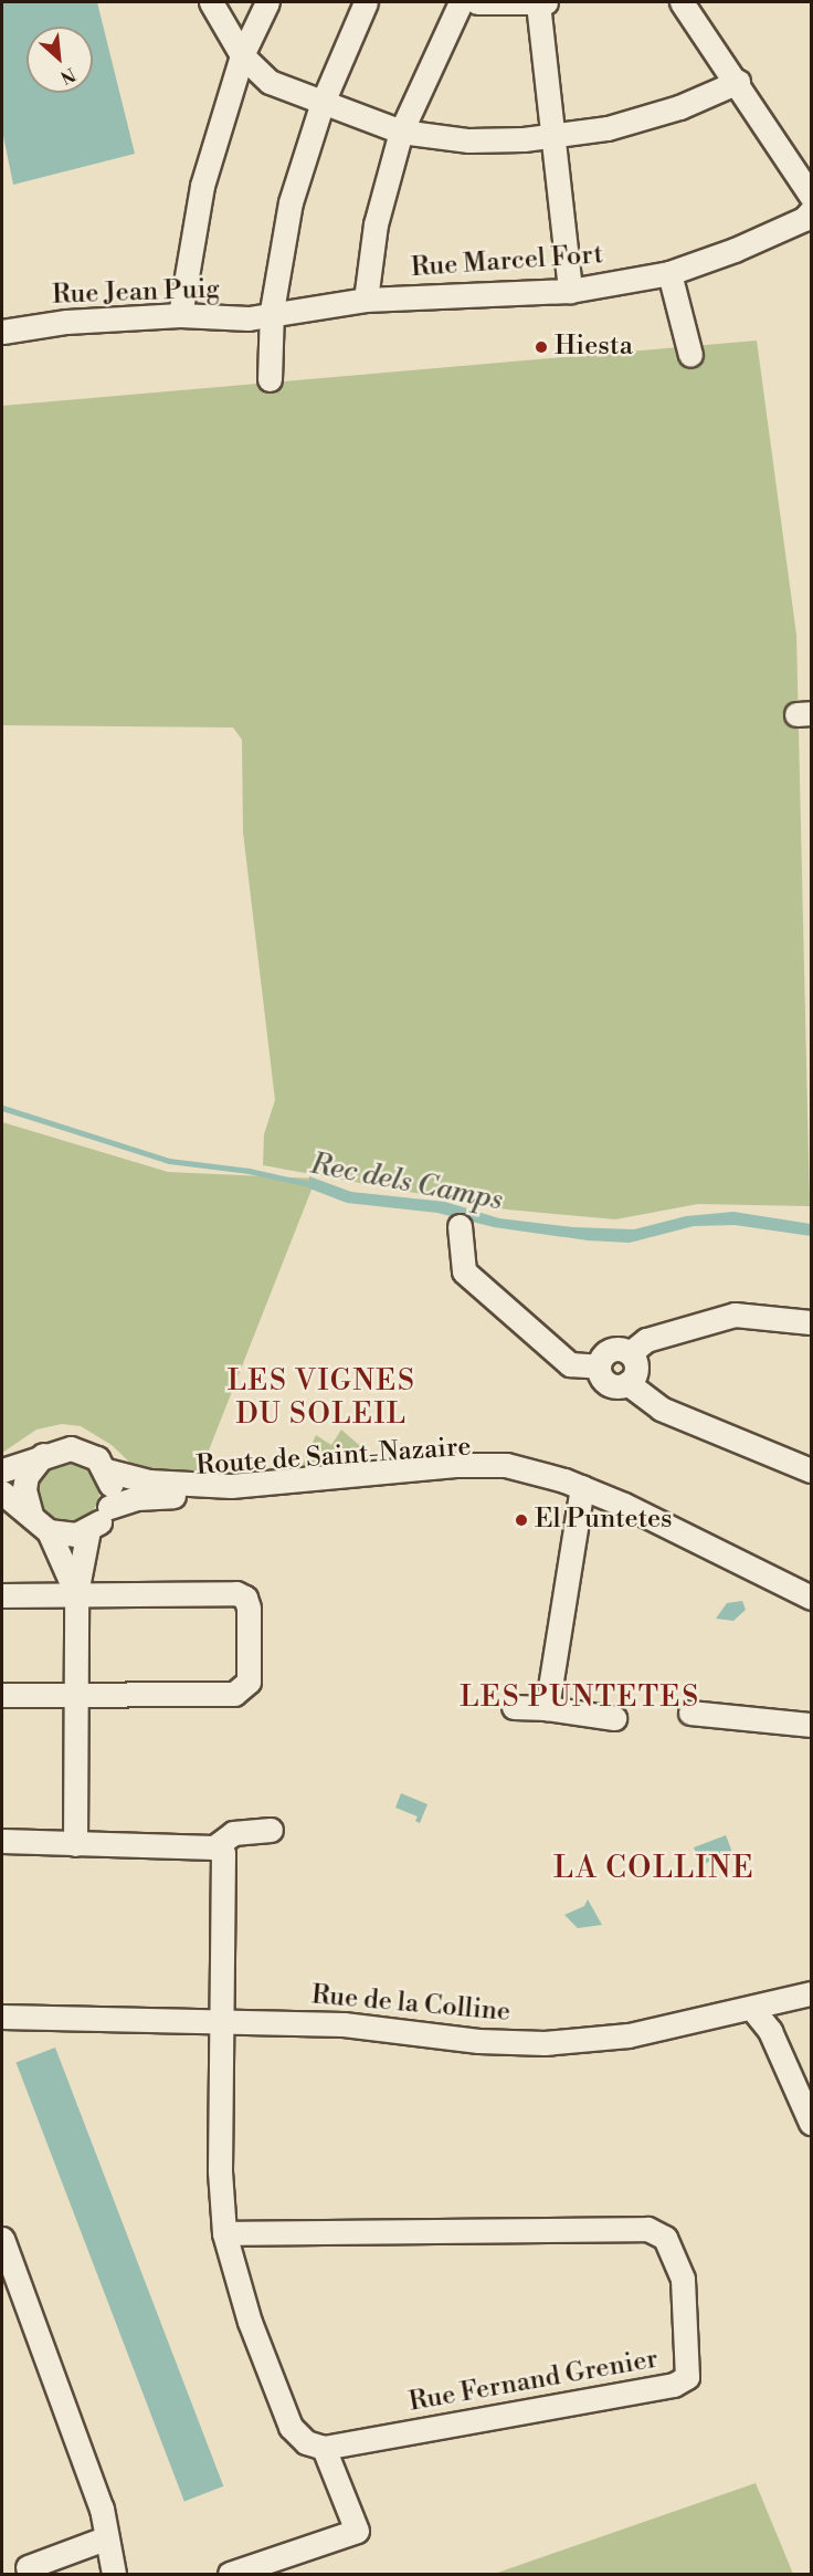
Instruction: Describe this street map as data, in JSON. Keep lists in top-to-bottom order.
{
  "streets": {
    "street": [
      "Rue Marcel Fort",
      "Rue Jean Puig",
      "Route de Saint-Nazaire",
      "Rue de la Colline",
      "Rue Fernand Grenier"
    ]
  },
  "crossings": [
    ["Rue Marcel Fort", "Rue Jean Puig"]
  ],
  "districts": ["LES VIGNES DU SOLEIL", "LES PUNTETES", "LA COLLINE"],
  "water": ["Rec dels Camps"],
  "places": ["Hiesta", "El Puntetes"],
  "north": "bottom right"
}
